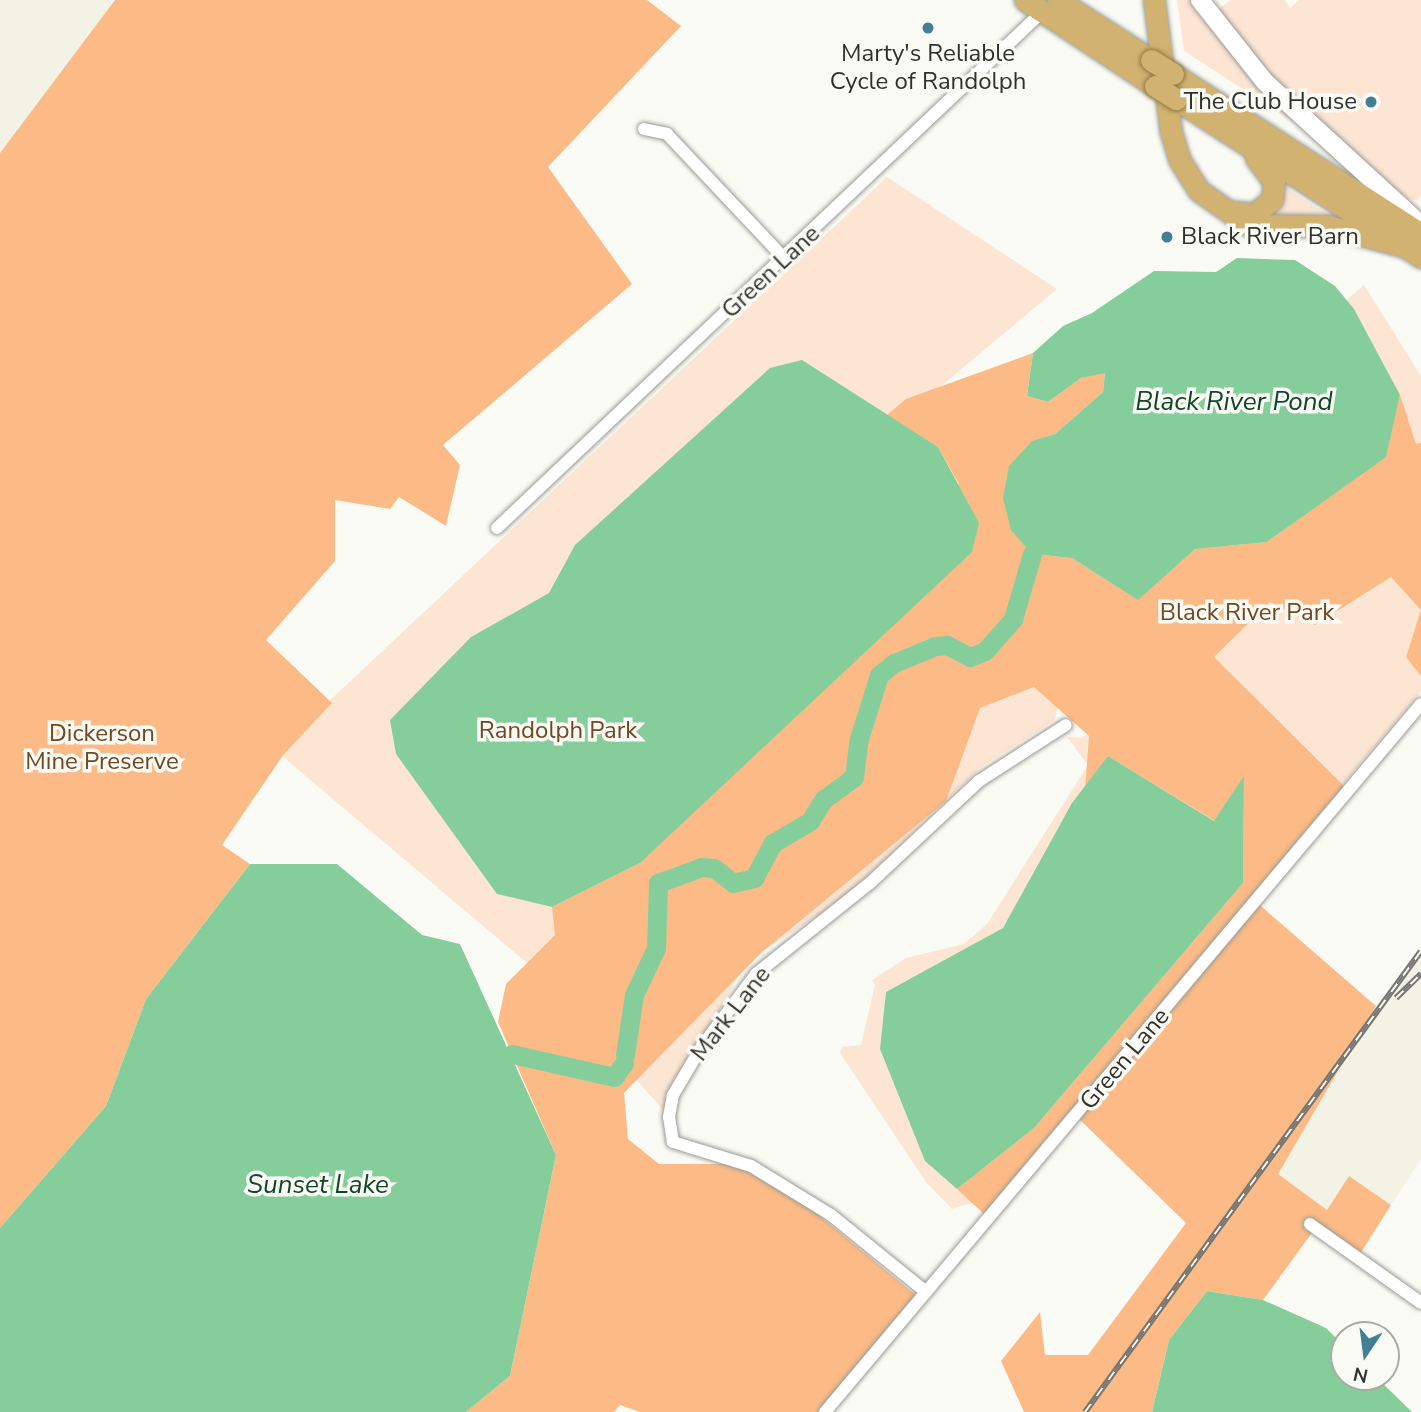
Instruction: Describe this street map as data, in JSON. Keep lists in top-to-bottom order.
{
  "streets": {
    "street": ["Green Lane", "Mark Lane"]
  },
  "crossings": [
    ["Green Lane", "Mark Lane"]
  ],
  "water": ["Black River Pond", "Sunset Lake"],
  "parks": ["Black River Park", "Randolph Park", "Dickerson Mine Preserve"],
  "places": ["Marty's Reliable Cycle of Randolph", "The Club House", "Black River Barn"],
  "north": "bottom"
}
